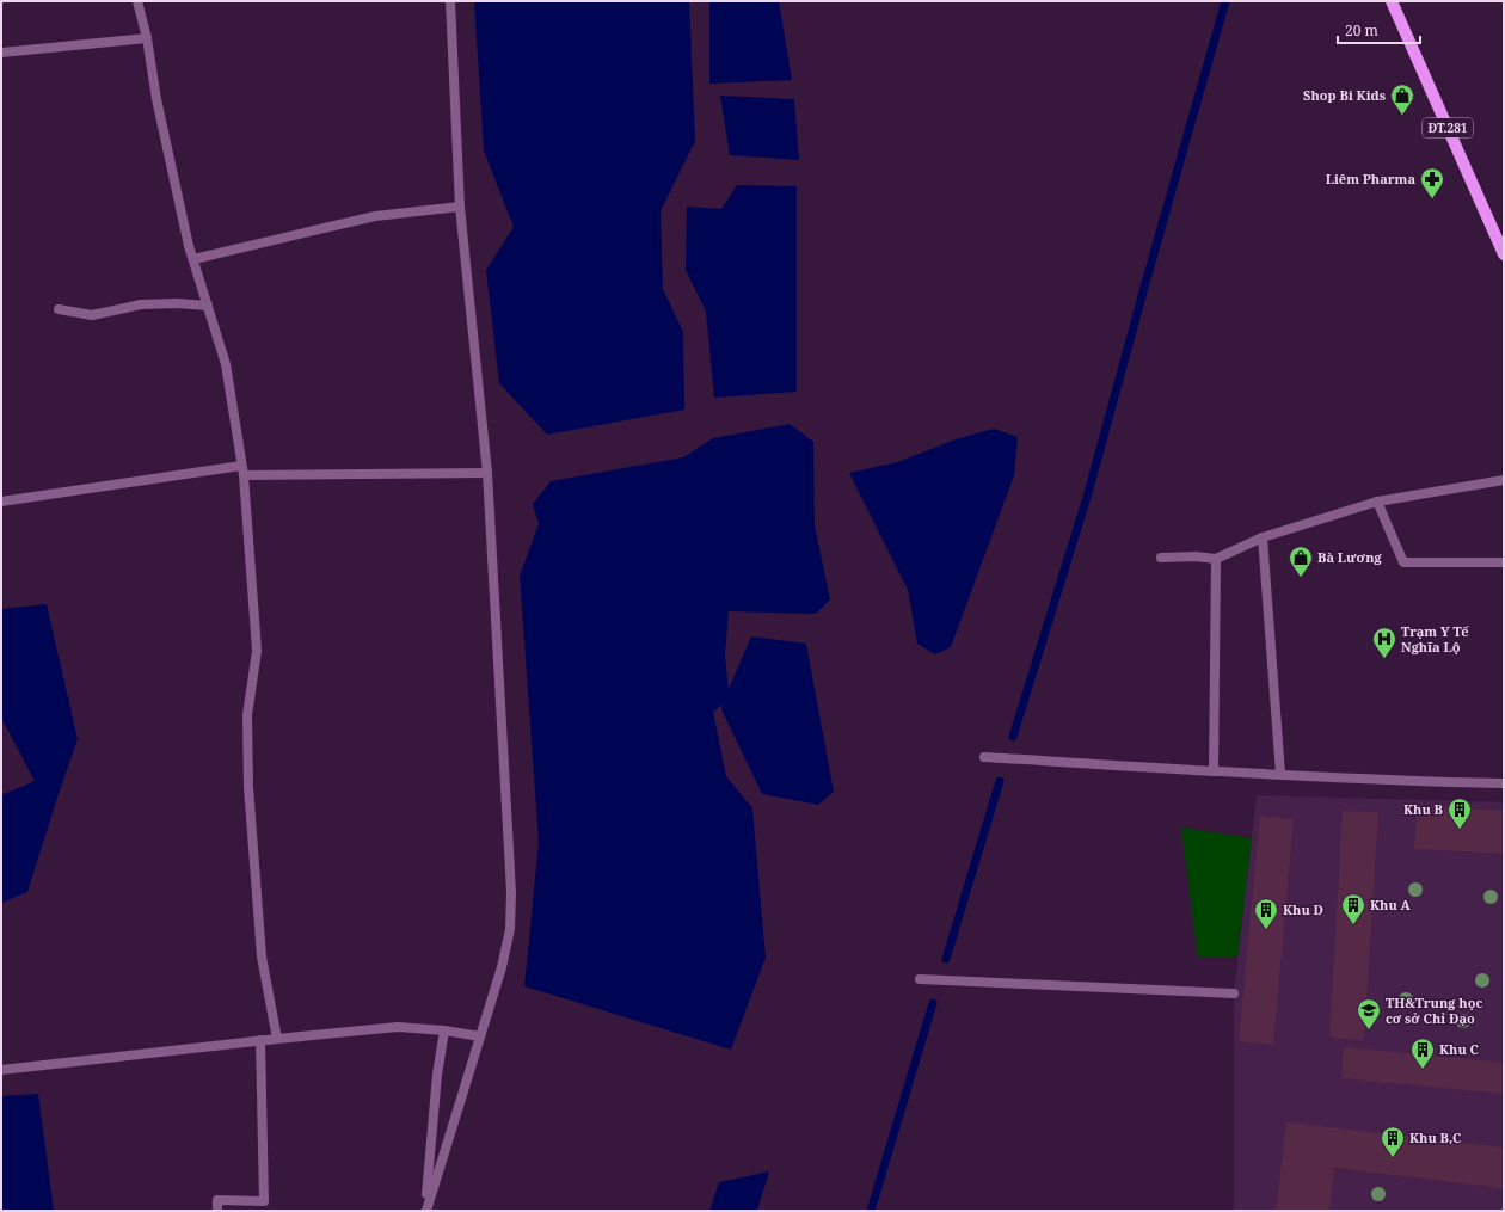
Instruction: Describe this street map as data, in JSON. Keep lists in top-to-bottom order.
{
  "streets": {
    "main road": ["ĐT.281"]
  },
  "places": {
    "shop": ["Shop Bi Kids", "Bà Lương"],
    "pharmacy": ["Liêm Pharma"],
    "hospital": ["Trạm Y Tế Nghĩa Lộ"],
    "building": [
      "Khu B",
      "Khu A",
      "Khu D",
      "Khu C",
      "Khu B,C"
    ],
    "school or university": ["TH&Trung học cơ sở Chỉ Đạo"]
  },
  "scale_bar": "20 m"
}
